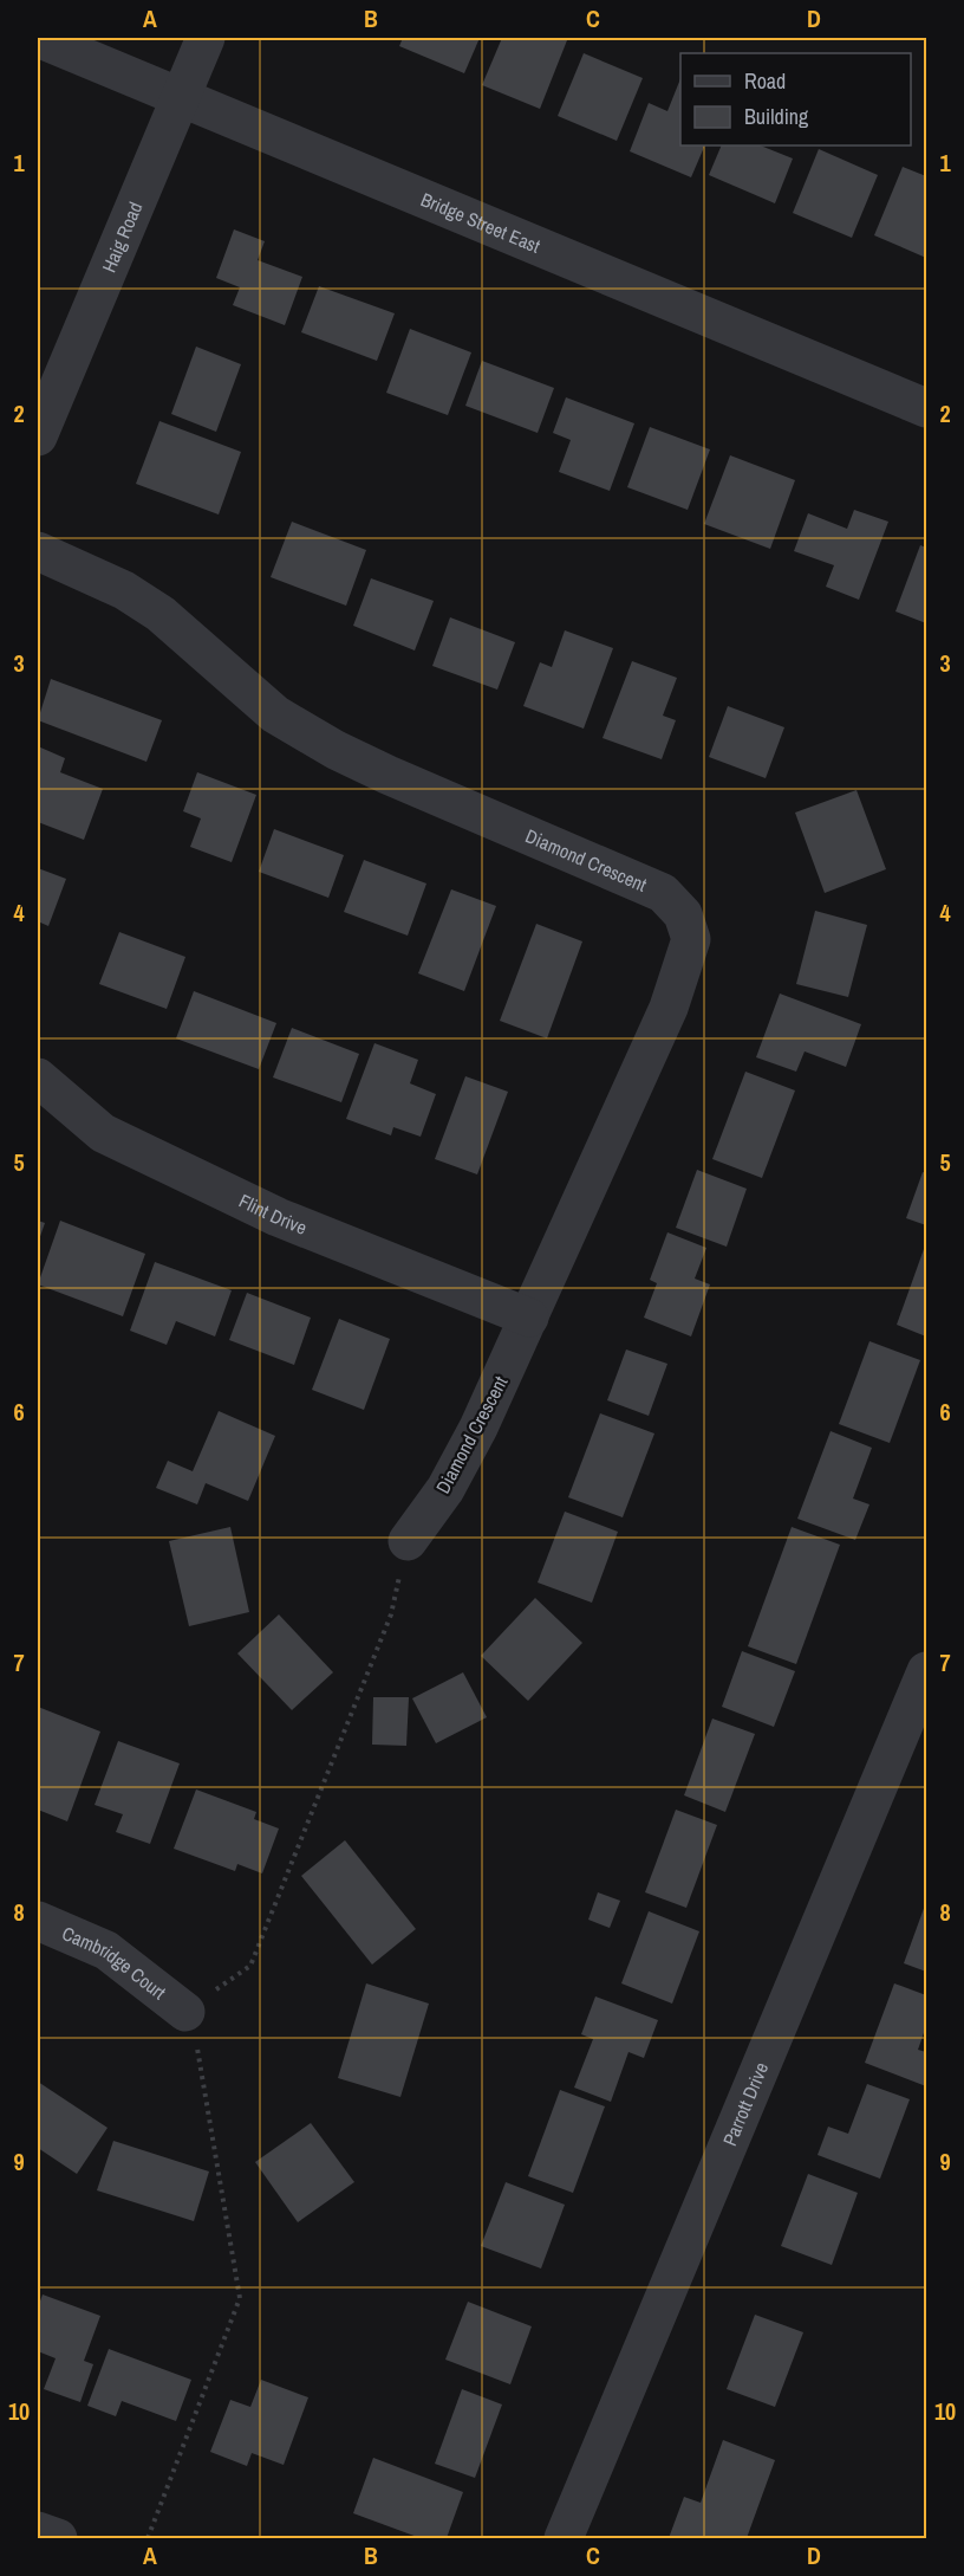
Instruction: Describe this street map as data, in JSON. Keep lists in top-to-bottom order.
{
  "streets": {
    "street": [
      "Bridge Street East",
      "Haig Road",
      "Diamond Crescent",
      "Flint Drive",
      "Cambridge Court",
      "Parrott Drive"
    ]
  },
  "crossings": [
    ["Bridge Street East", "Haig Road"],
    ["Diamond Crescent", "Flint Drive"]
  ],
  "legend": ["Road", "Building"],
  "grid": {
    "columns": [
      "A",
      "B",
      "C",
      "D"
    ],
    "rows": [
      "1",
      "2",
      "3",
      "4",
      "5",
      "6",
      "7",
      "8",
      "9",
      "10"
    ]
  }
}
